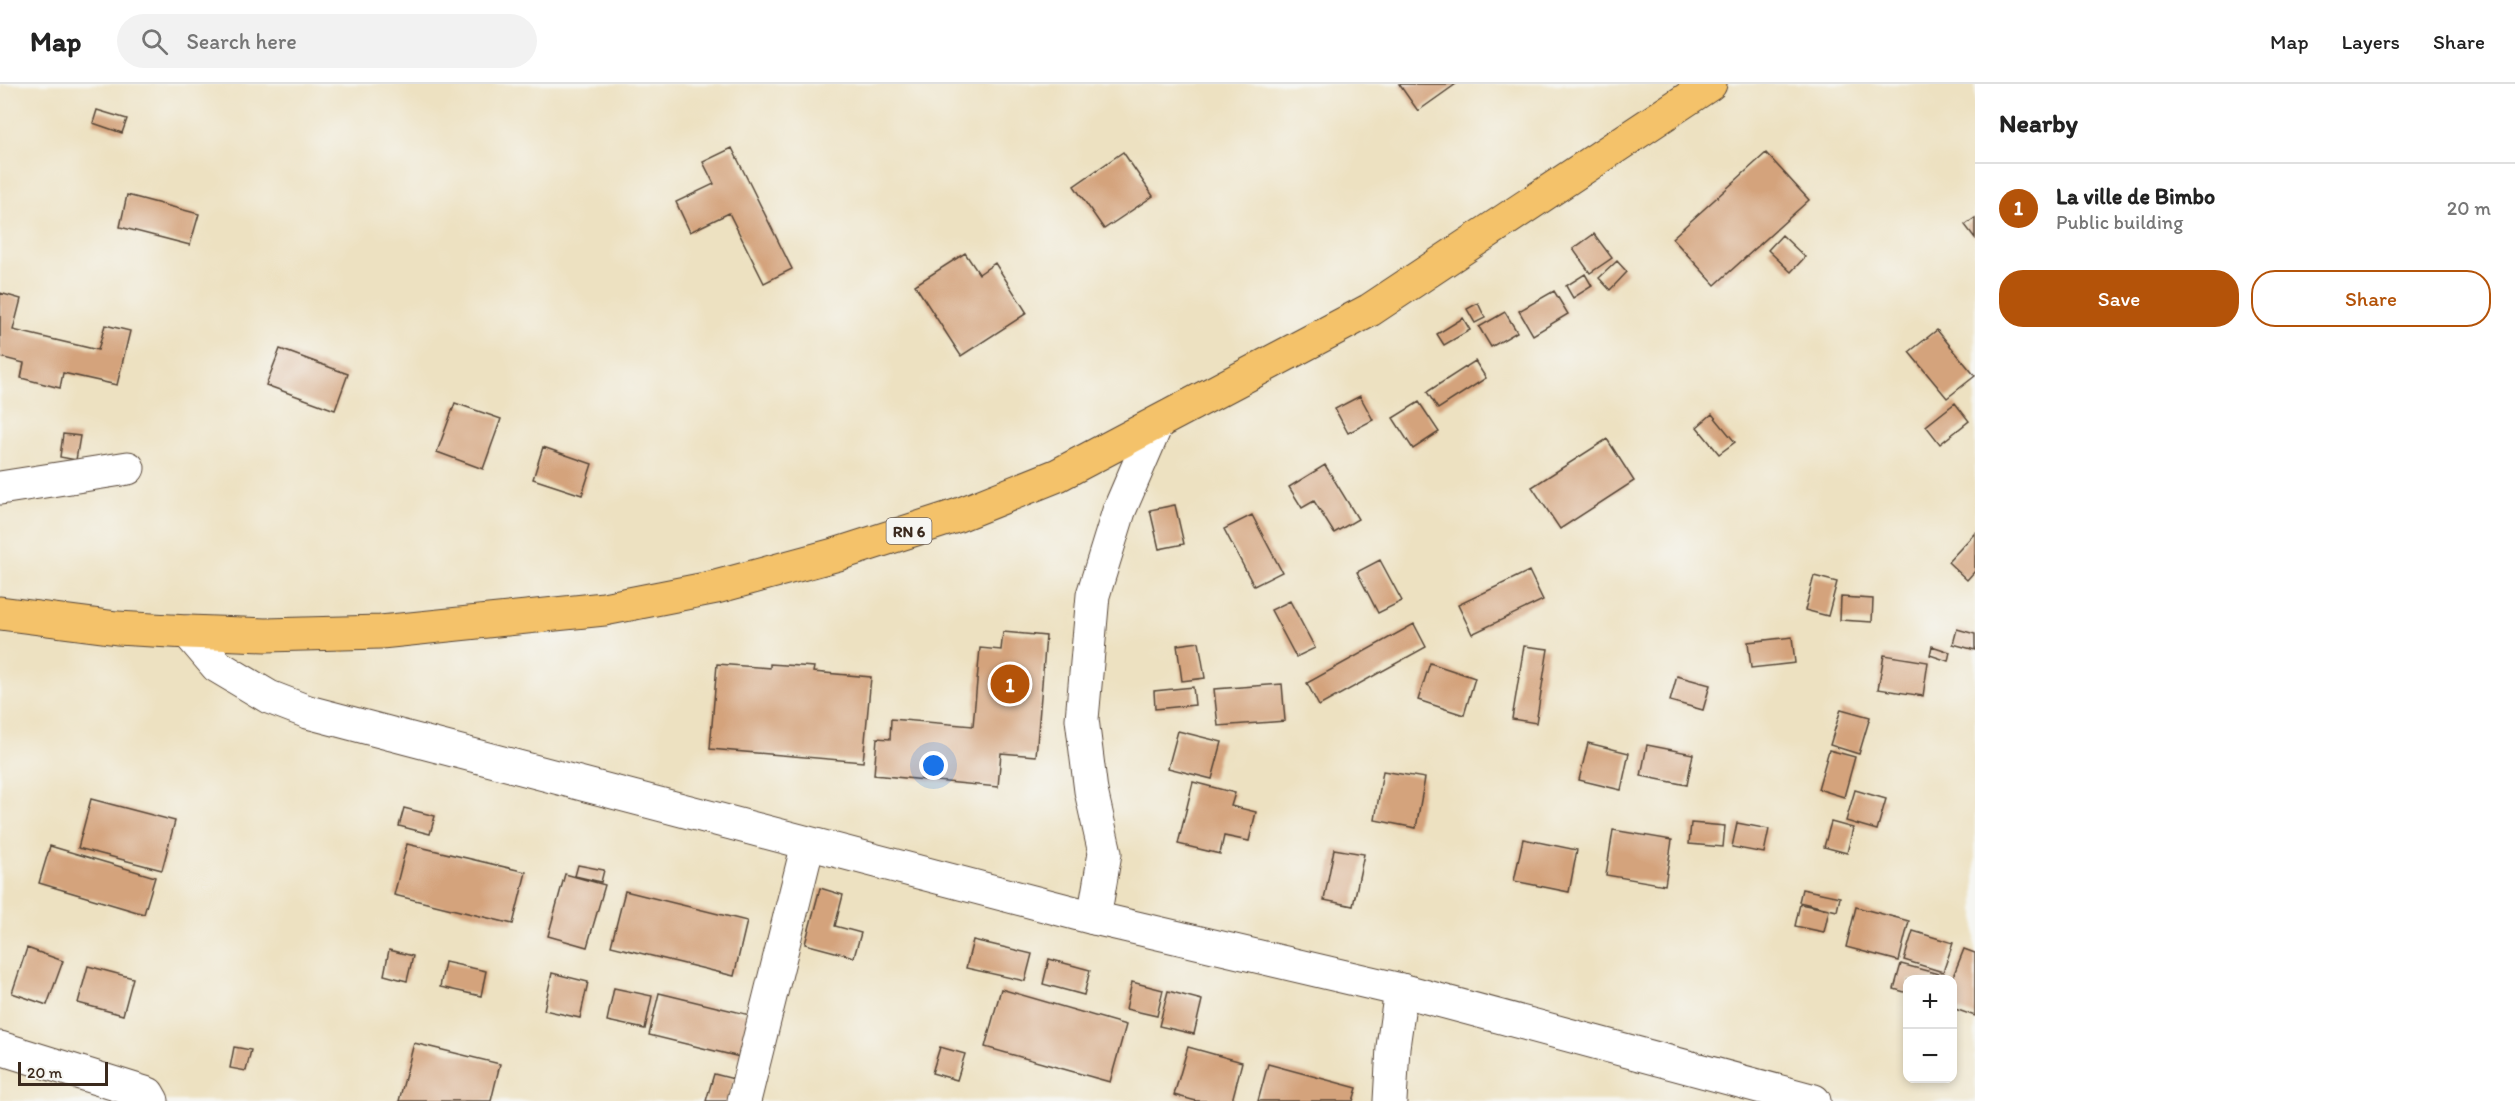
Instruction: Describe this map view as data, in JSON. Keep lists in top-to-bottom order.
{
  "streets": {
    "main road": ["RN 6"]
  },
  "scale_bar": "20 m",
  "page": {
    "header": "Map",
    "search": "Search here",
    "nav": ["Map", "Layers", "Share"],
    "heading": "Nearby",
    "list": [
      {
        "mark": "1",
        "name": "La ville de Bimbo",
        "note": "Public building",
        "value": "20 m"
      }
    ],
    "buttons": ["Save", "Share"],
    "pins": "1",
    "map_buttons": ["+", "−"],
    "scale": "20 m"
  }
}
